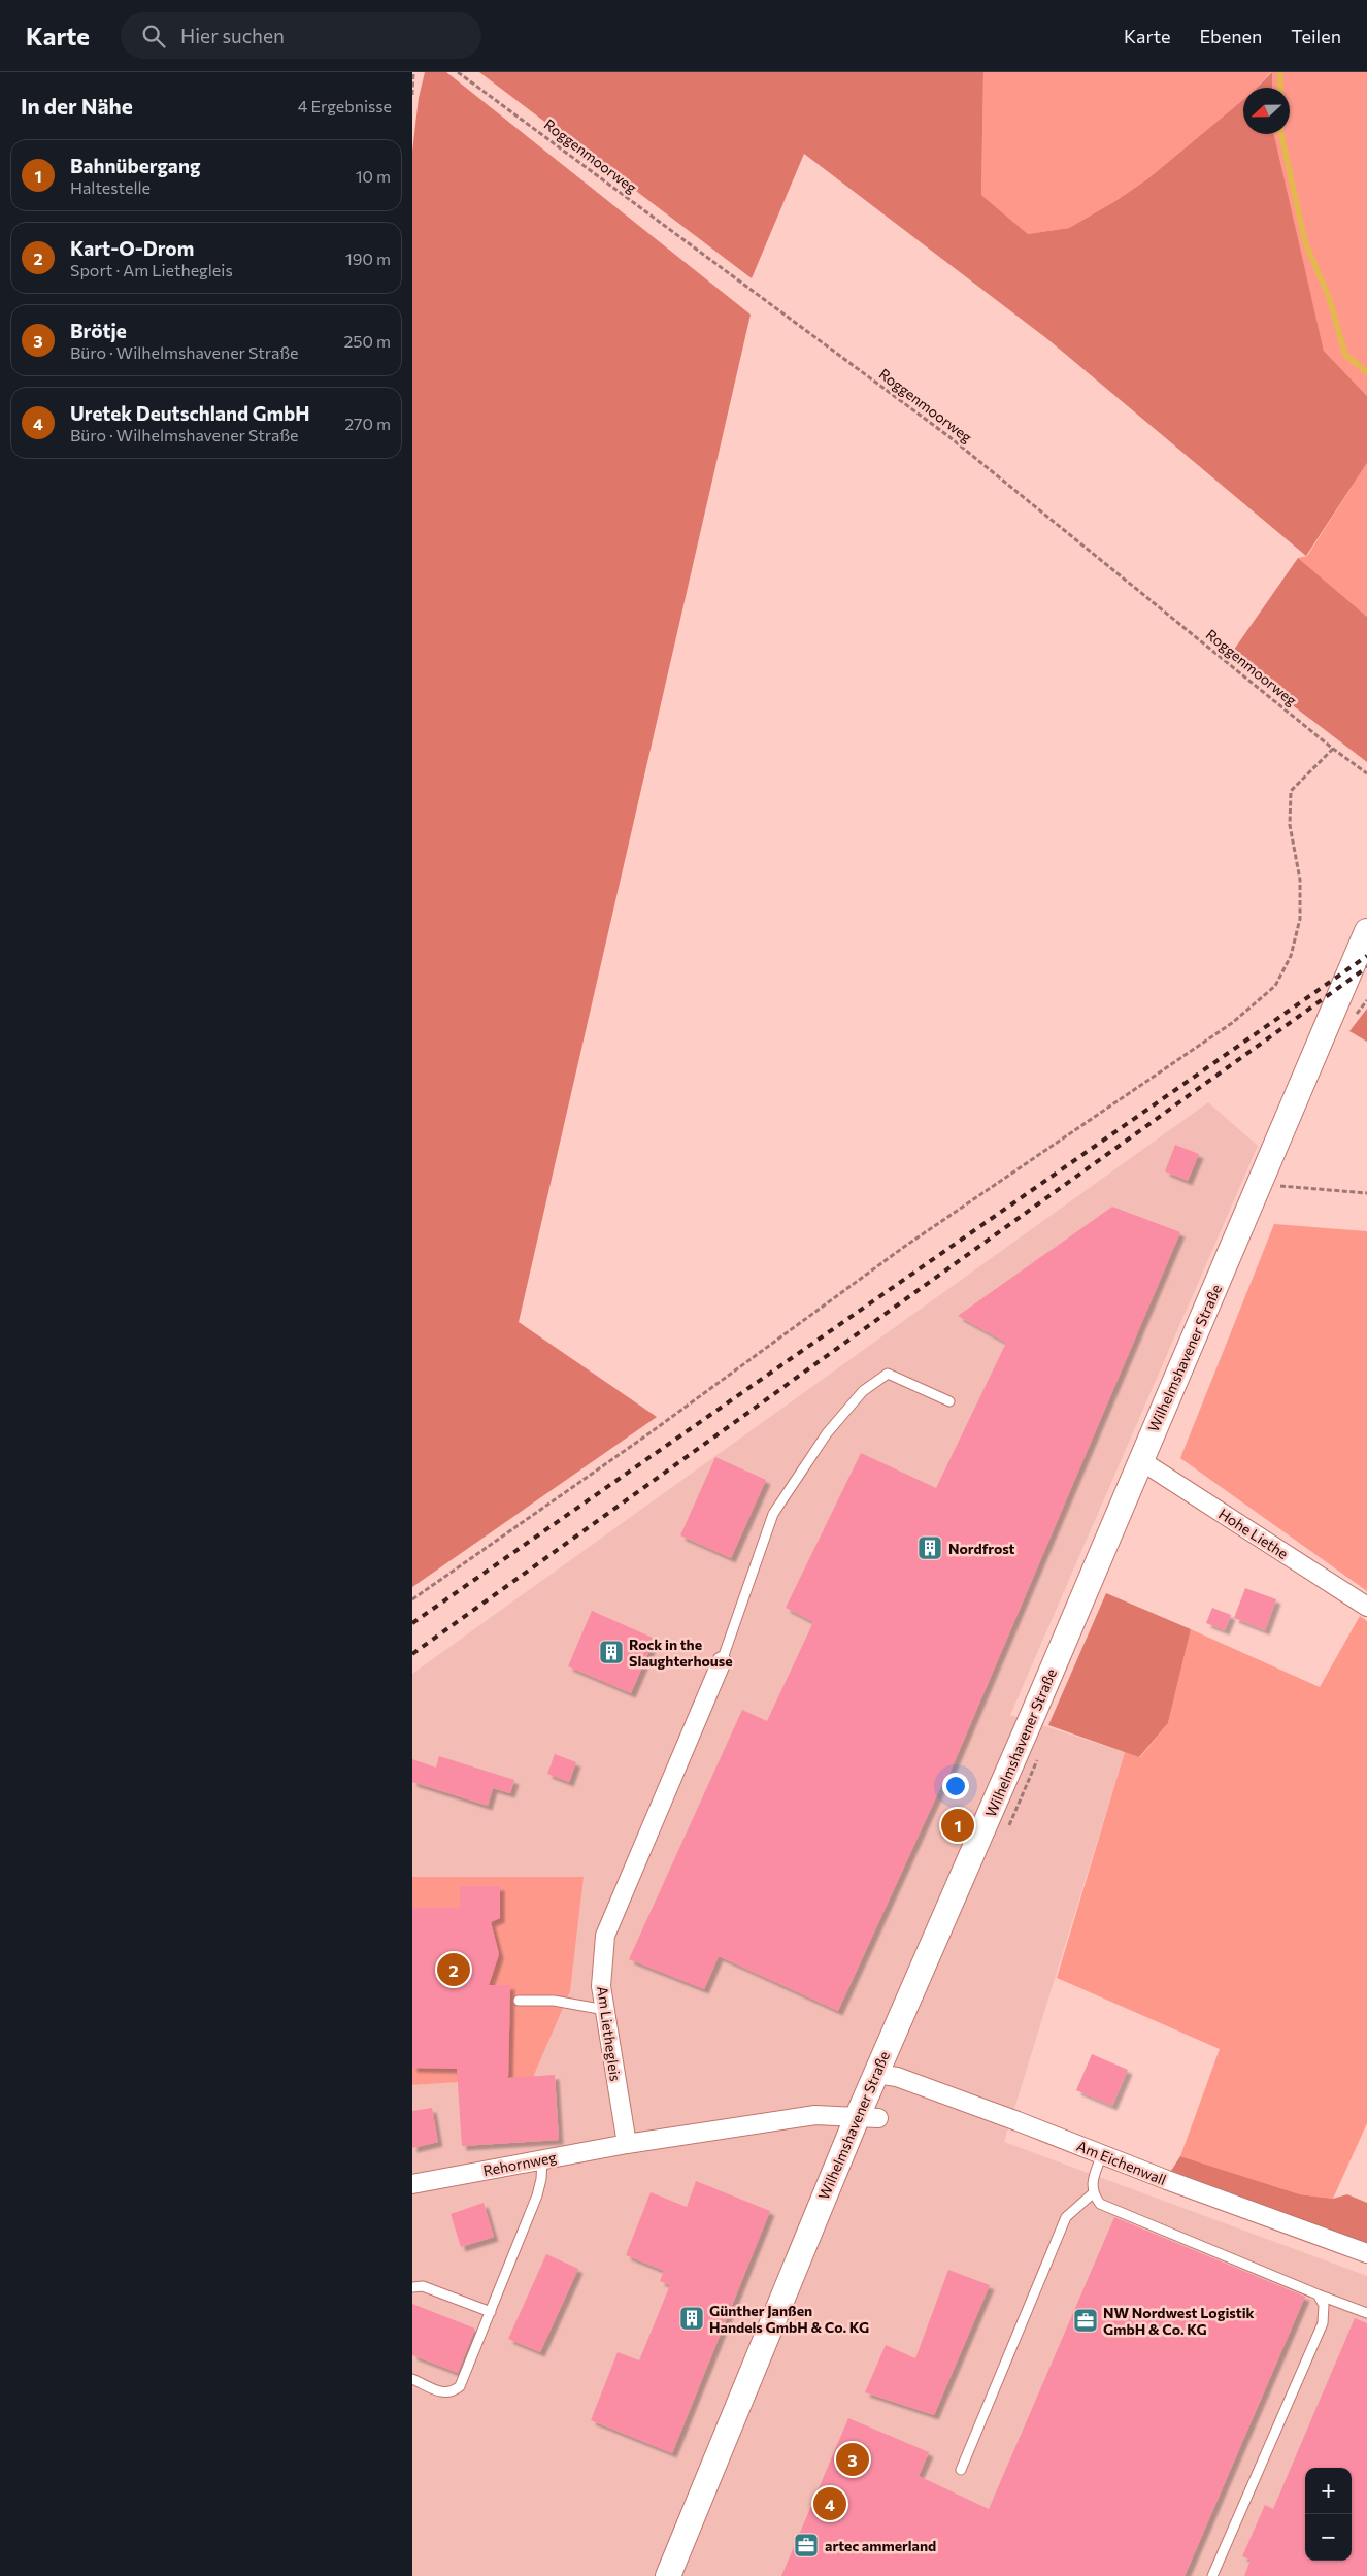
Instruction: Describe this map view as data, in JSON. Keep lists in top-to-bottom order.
{
  "streets": {
    "street": [
      "Wilhelmshavener Straße",
      "Hohe Liethe",
      "Am Liethegleis",
      "Am Eichenwall",
      "Rehornweg"
    ],
    "path": ["Roggenmoorweg"]
  },
  "crossings": [
    ["Wilhelmshavener Straße", "Hohe Liethe"],
    ["Wilhelmshavener Straße", "Am Eichenwall"],
    ["Am Liethegleis", "Rehornweg"]
  ],
  "places": {
    "building": ["Nordfrost", "Rock in the Slaughterhouse", "Günther Janßen Handels GmbH & Co. KG"],
    "office": ["NW Nordwest Logistik GmbH & Co. KG", "artec ammerland"]
  },
  "north": "left",
  "page": {
    "header": "Karte",
    "search": "Hier suchen",
    "nav": ["Karte", "Ebenen", "Teilen"],
    "heading": ["In der Nähe", "4 Ergebnisse"],
    "list": [
      {
        "mark": "1",
        "name": "Bahnübergang",
        "note": "Haltestelle",
        "value": "10 m"
      },
      {
        "mark": "2",
        "name": "Kart-O-Drom",
        "note": "Sport · Am Liethegleis",
        "value": "190 m"
      },
      {
        "mark": "3",
        "name": "Brötje",
        "note": "Büro · Wilhelmshavener Straße",
        "value": "250 m"
      },
      {
        "mark": "4",
        "name": "Uretek Deutschland GmbH",
        "note": "Büro · Wilhelmshavener Straße",
        "value": "270 m"
      }
    ],
    "pins": [
      "1",
      "2",
      "3",
      "4"
    ],
    "map_buttons": ["+", "−"]
  }
}
